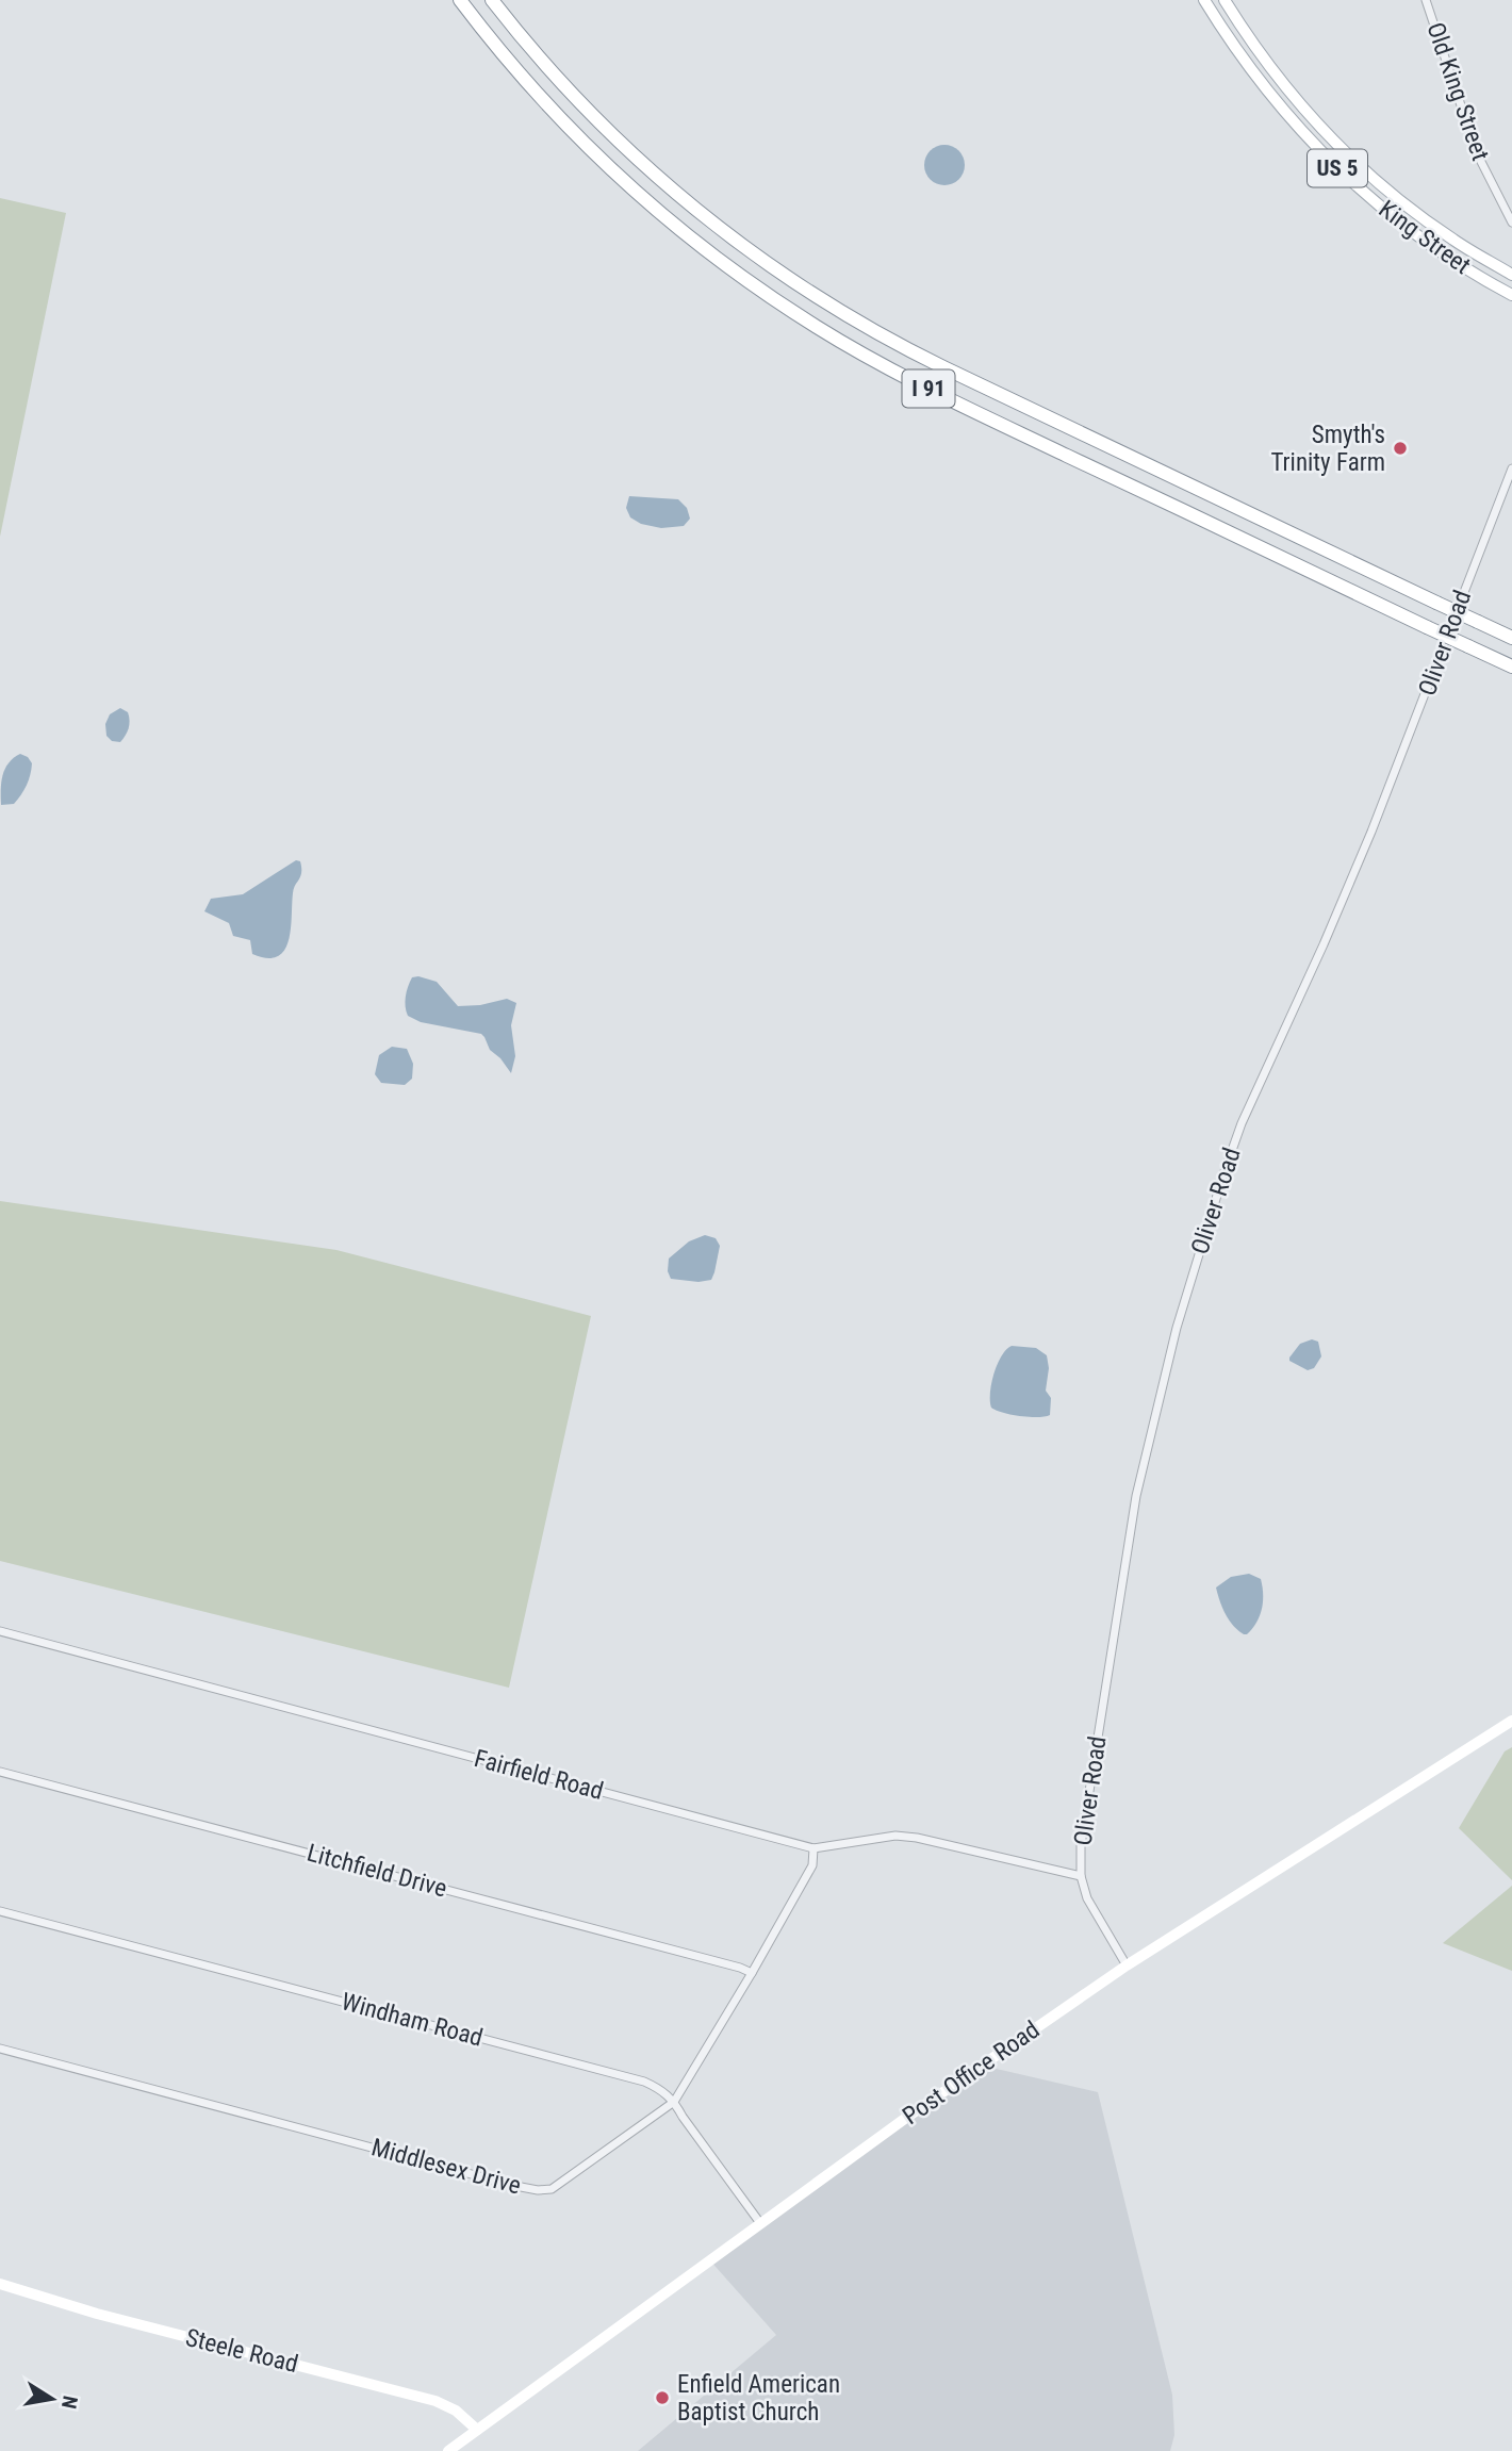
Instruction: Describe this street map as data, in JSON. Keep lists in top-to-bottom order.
{
  "streets": {
    "highway": ["I 91"],
    "main road": ["US 5", "King Street"],
    "street": [
      "Old King Street",
      "Oliver Road",
      "Fairfield Road",
      "Litchfield Drive",
      "Windham Road",
      "Post Office Road",
      "Middlesex Drive",
      "Steele Road"
    ]
  },
  "crossings": [
    ["Oliver Road", "Fairfield Road"],
    ["Oliver Road", "Post Office Road"],
    ["Fairfield Road", "Middlesex Drive"],
    ["Litchfield Drive", "Middlesex Drive"],
    ["Windham Road", "Post Office Road"],
    ["Windham Road", "Middlesex Drive"],
    ["Post Office Road", "Steele Road"]
  ],
  "places": ["Smyth's Trinity Farm", "Enfield American Baptist Church"],
  "north": "right"
}
